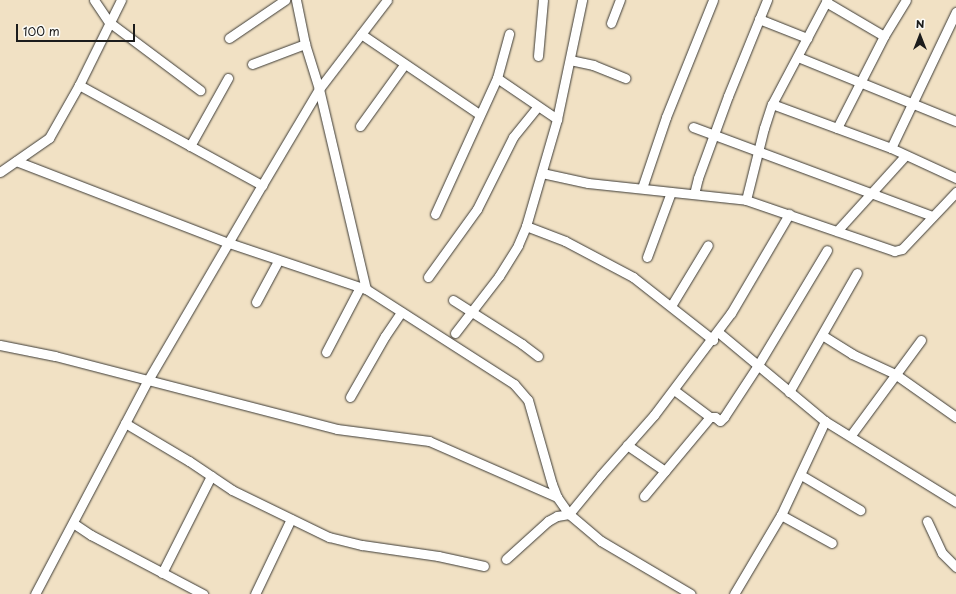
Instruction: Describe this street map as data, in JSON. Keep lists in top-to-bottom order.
{
  "scale_bar": "100 m",
  "north": "top"
}
